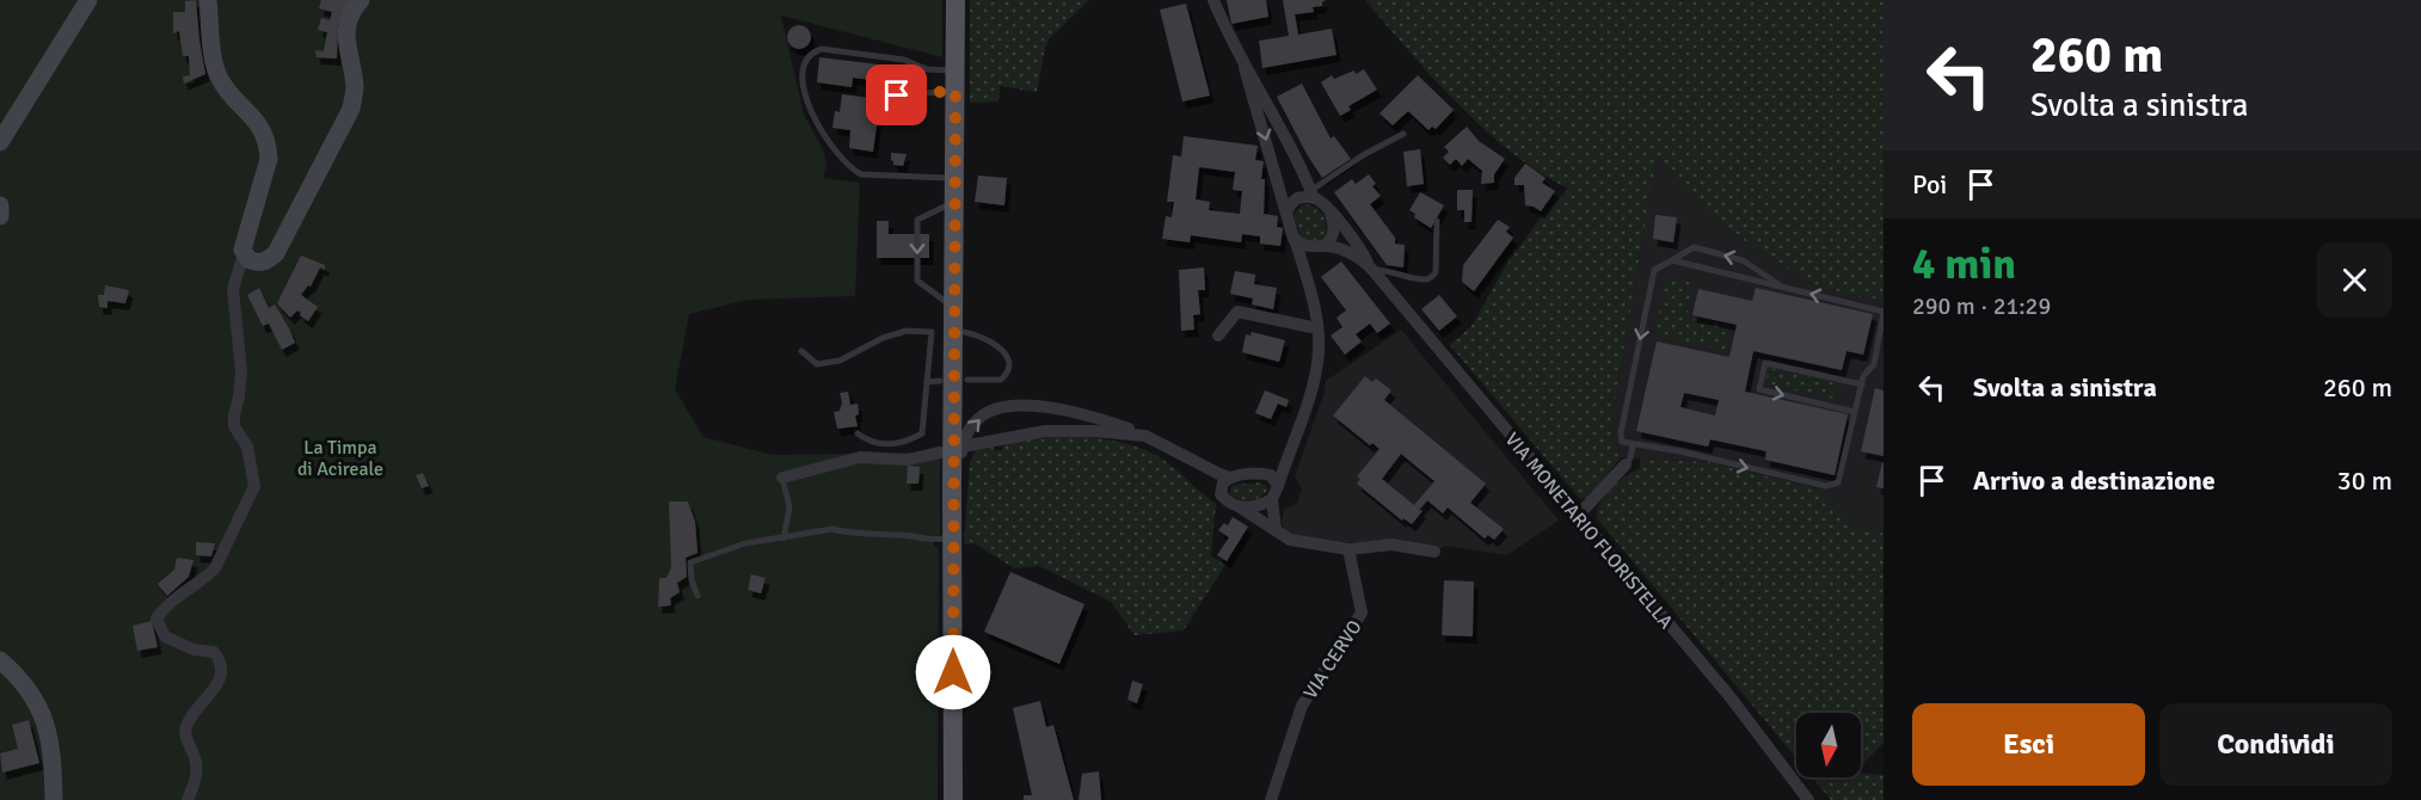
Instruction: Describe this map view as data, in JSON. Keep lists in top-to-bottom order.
{
  "streets": {
    "street": ["VIA MONETARIO FLORISTELLA", "VIA CERVO"]
  },
  "parks": ["La Timpa di Acireale"],
  "north": "bottom",
  "page": {
    "turn": ["260 m", "Svolta a sinistra"],
    "then": "Poi",
    "heading": ["4 min", "290 m · 21:29"],
    "list": [
      {
        "name": "Svolta a sinistra",
        "value": "260 m"
      },
      {
        "name": "Arrivo a destinazione",
        "value": "30 m"
      }
    ],
    "buttons": ["Esci", "Condividi"]
  }
}
